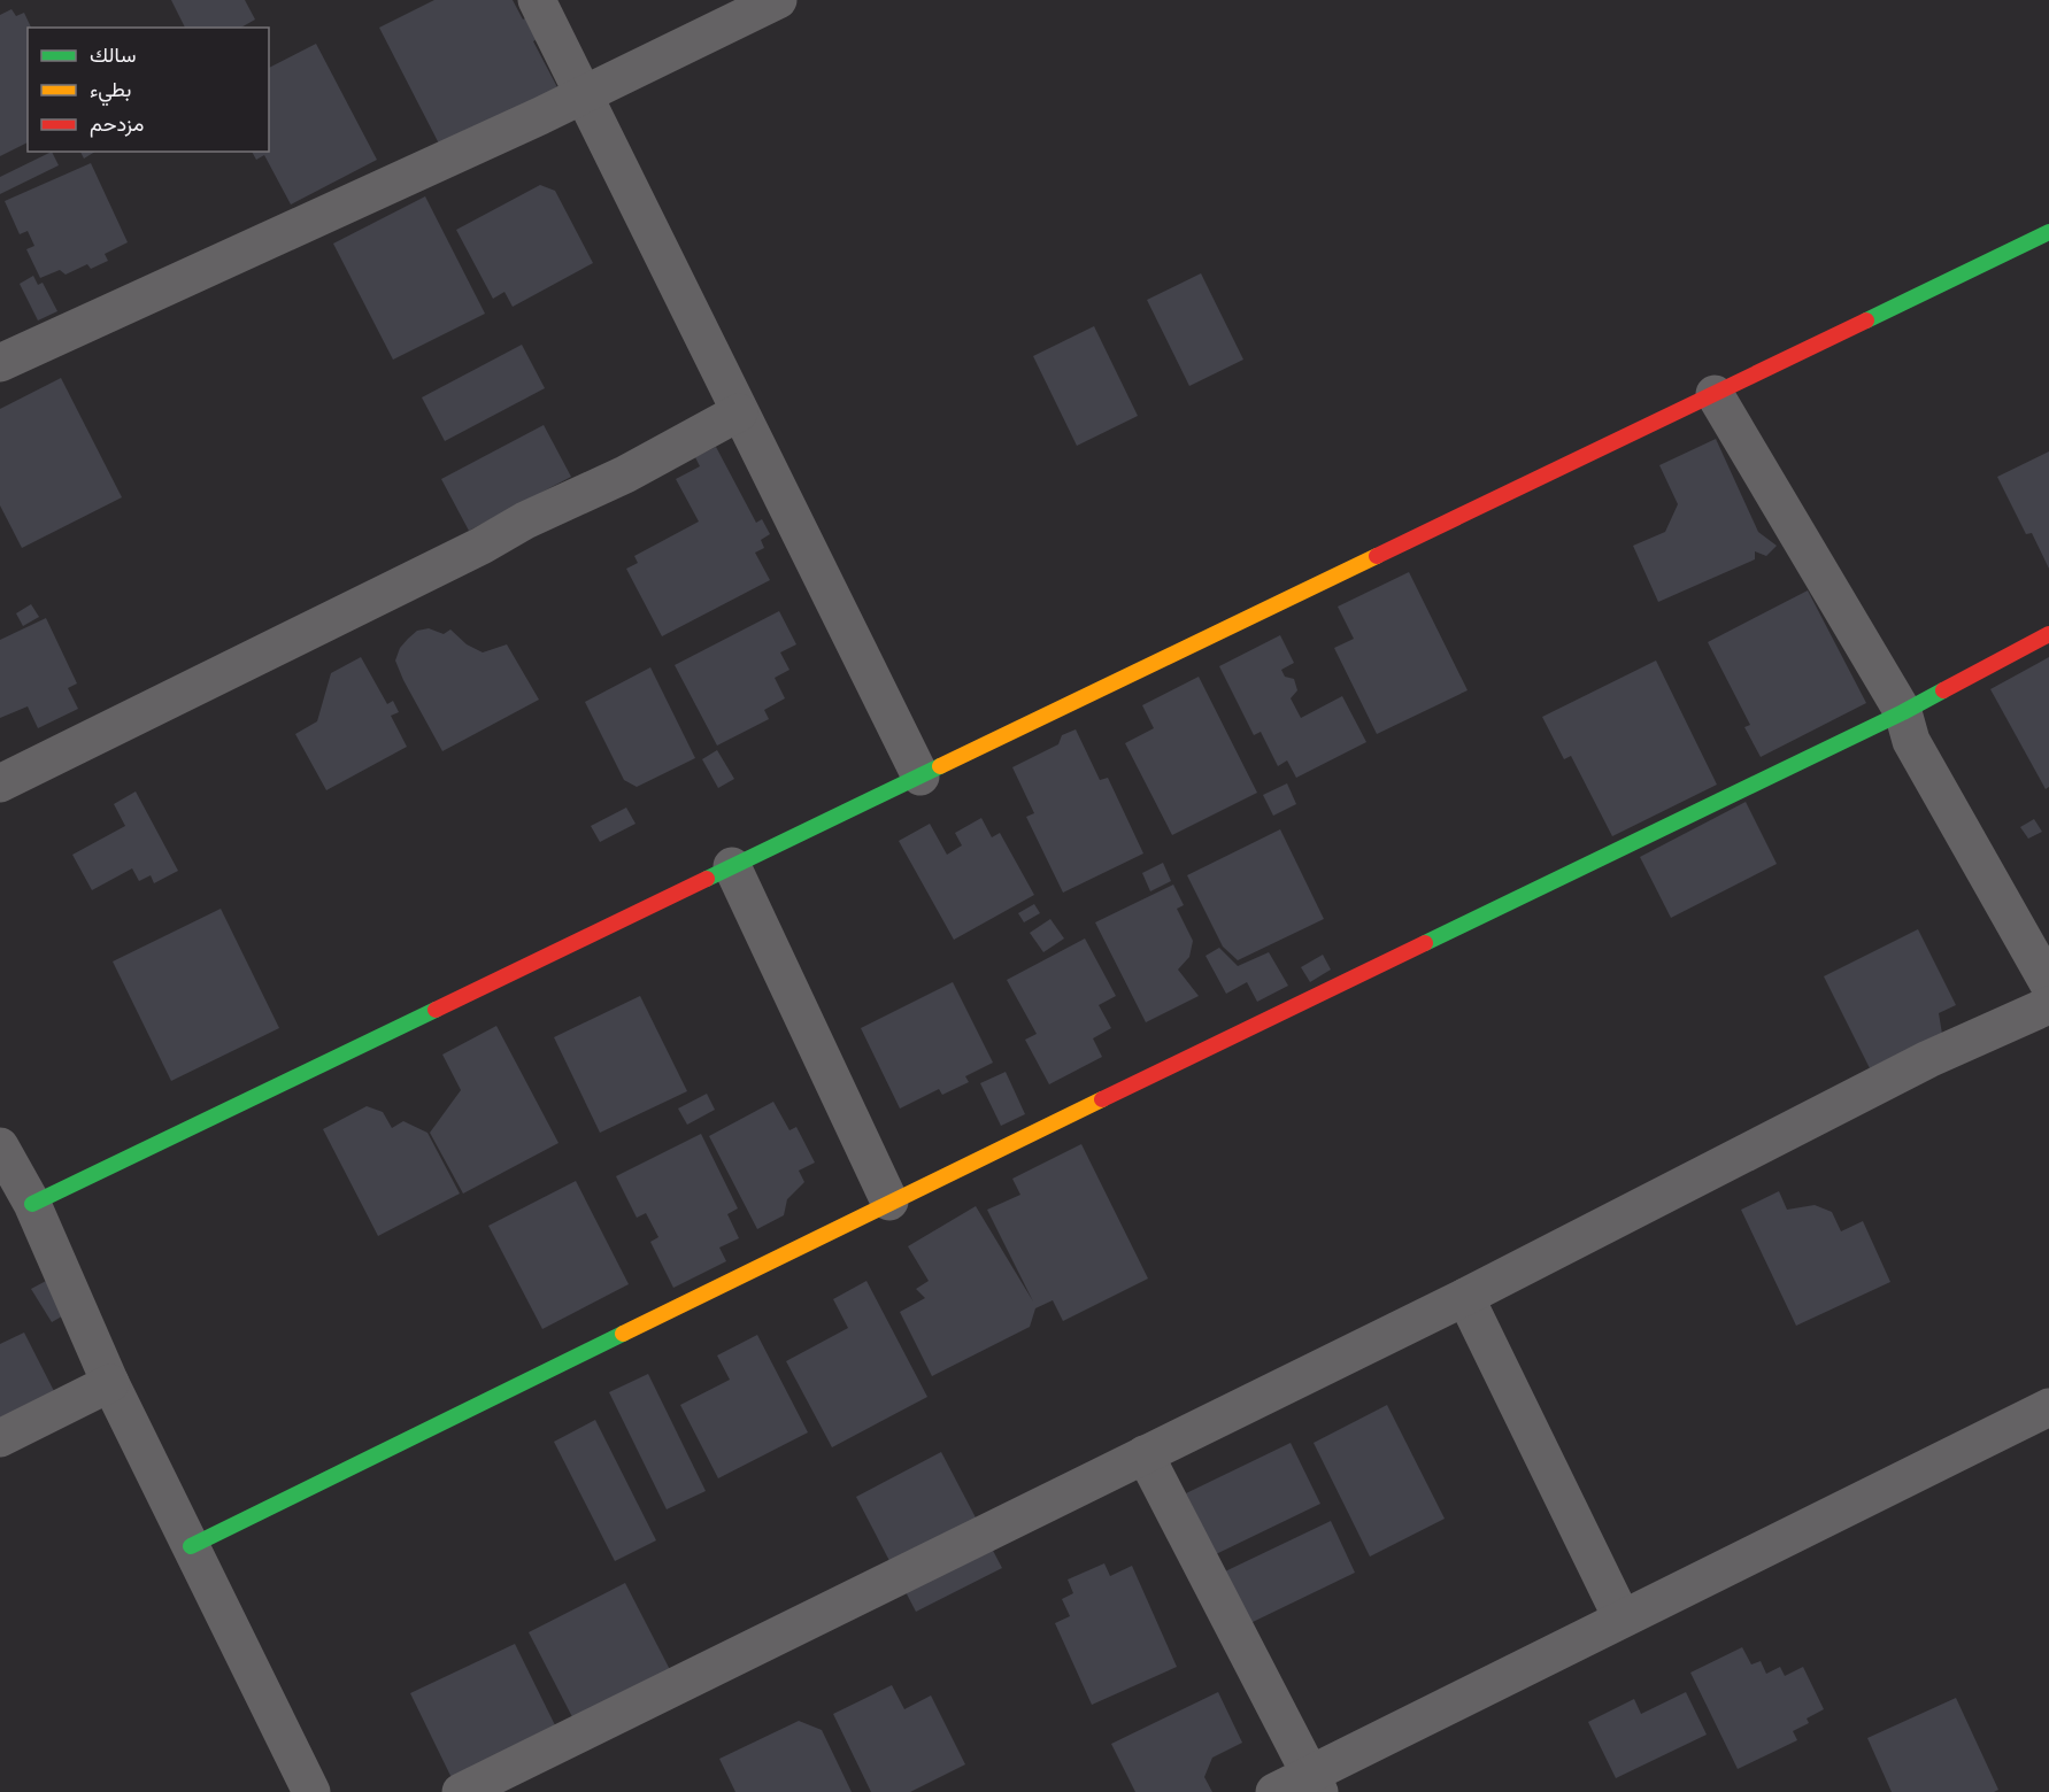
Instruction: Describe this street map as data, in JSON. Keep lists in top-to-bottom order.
{
  "legend": ["سالك", "بطيء", "مزدحم"]
}
